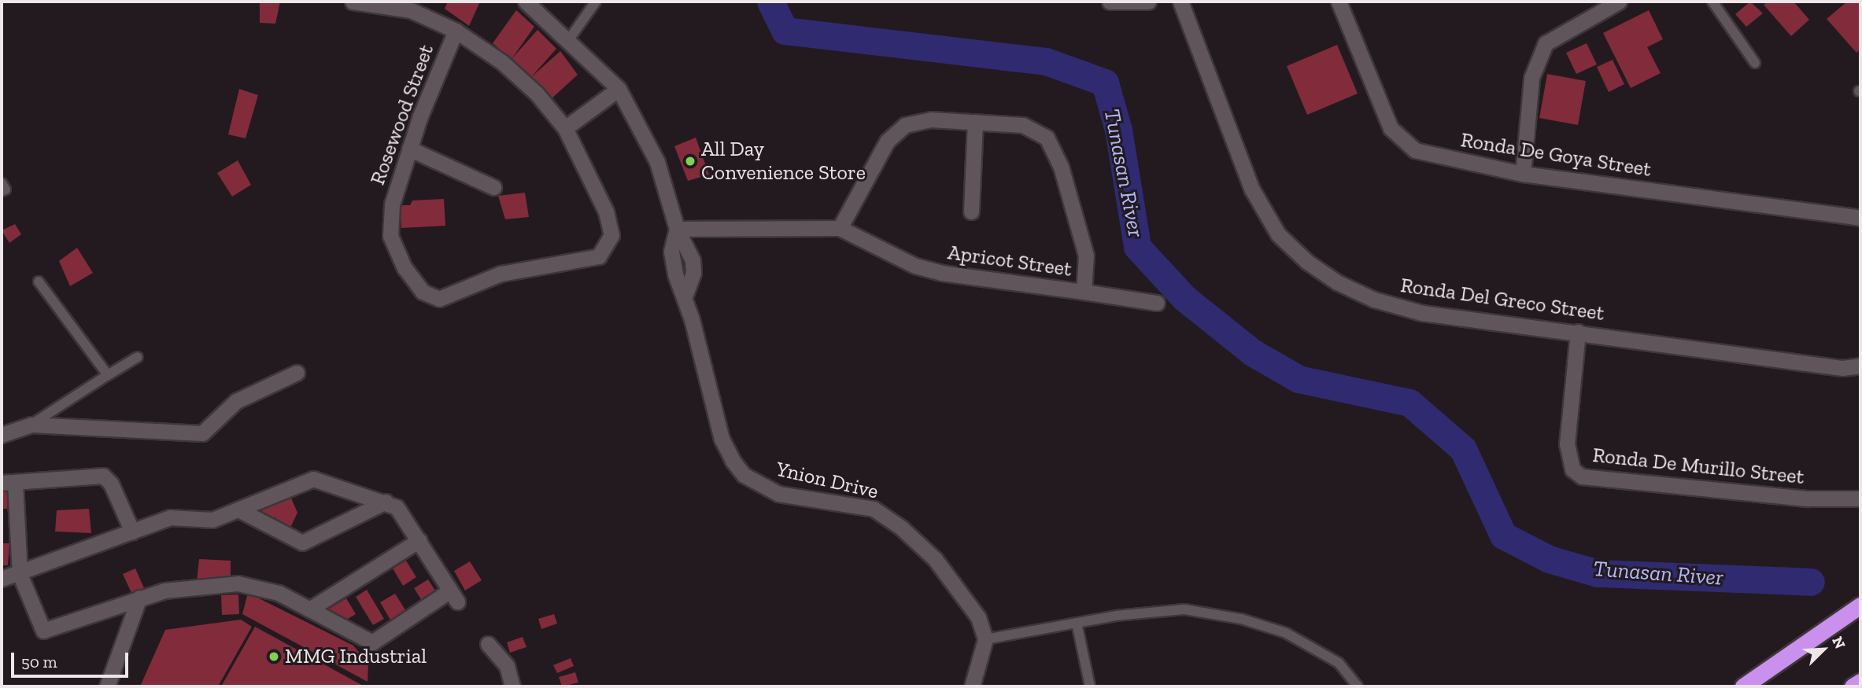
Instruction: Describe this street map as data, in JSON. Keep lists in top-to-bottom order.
{
  "streets": {
    "street": [
      "Rosewood Street",
      "Ronda De Goya Street",
      "Apricot Street",
      "Ronda Del Greco Street",
      "Ronda De Murillo Street",
      "Ynion Drive"
    ]
  },
  "crossings": [
    ["Apricot Street", "Ynion Drive"],
    ["Ronda Del Greco Street", "Ronda De Murillo Street"]
  ],
  "water": ["Tunasan River"],
  "places": ["All Day Convenience Store", "MMG Industrial"],
  "scale_bar": "50 m",
  "north": "top right"
}
